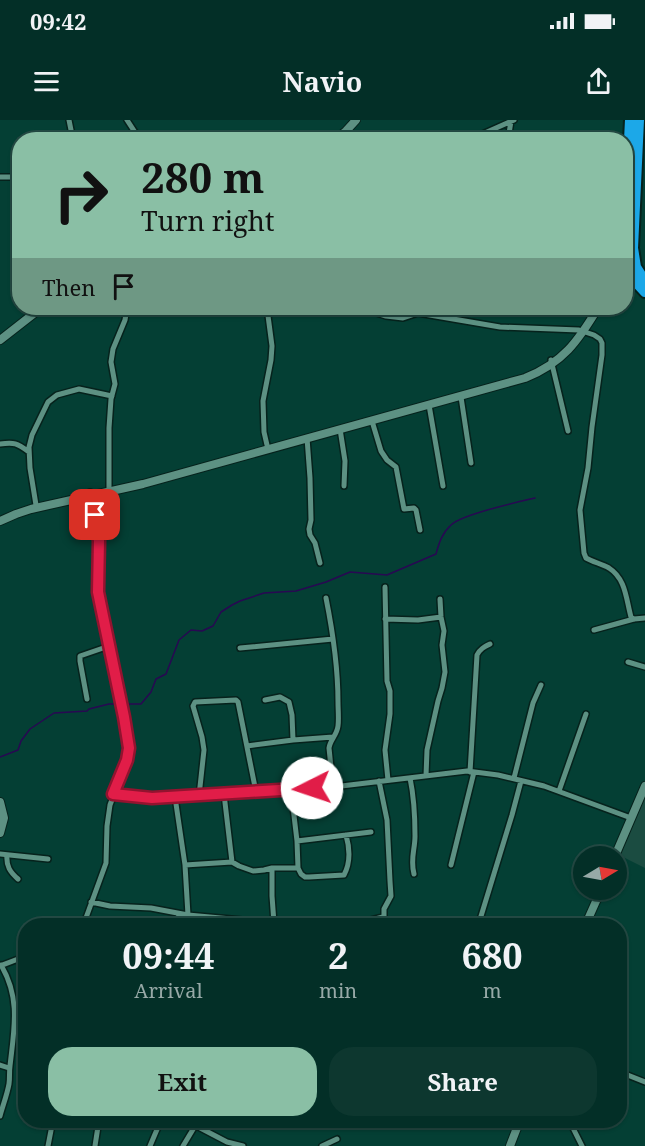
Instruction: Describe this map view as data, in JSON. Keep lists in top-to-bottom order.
{
  "north": "right",
  "page": {
    "status": "09:42",
    "header": "Navio",
    "turn": ["280 m", "Turn right"],
    "then": "Then",
    "eta": [
      "09:44",
      "Arrival",
      "2",
      "min",
      "680",
      "m"
    ],
    "buttons": ["Exit", "Share"]
  }
}
